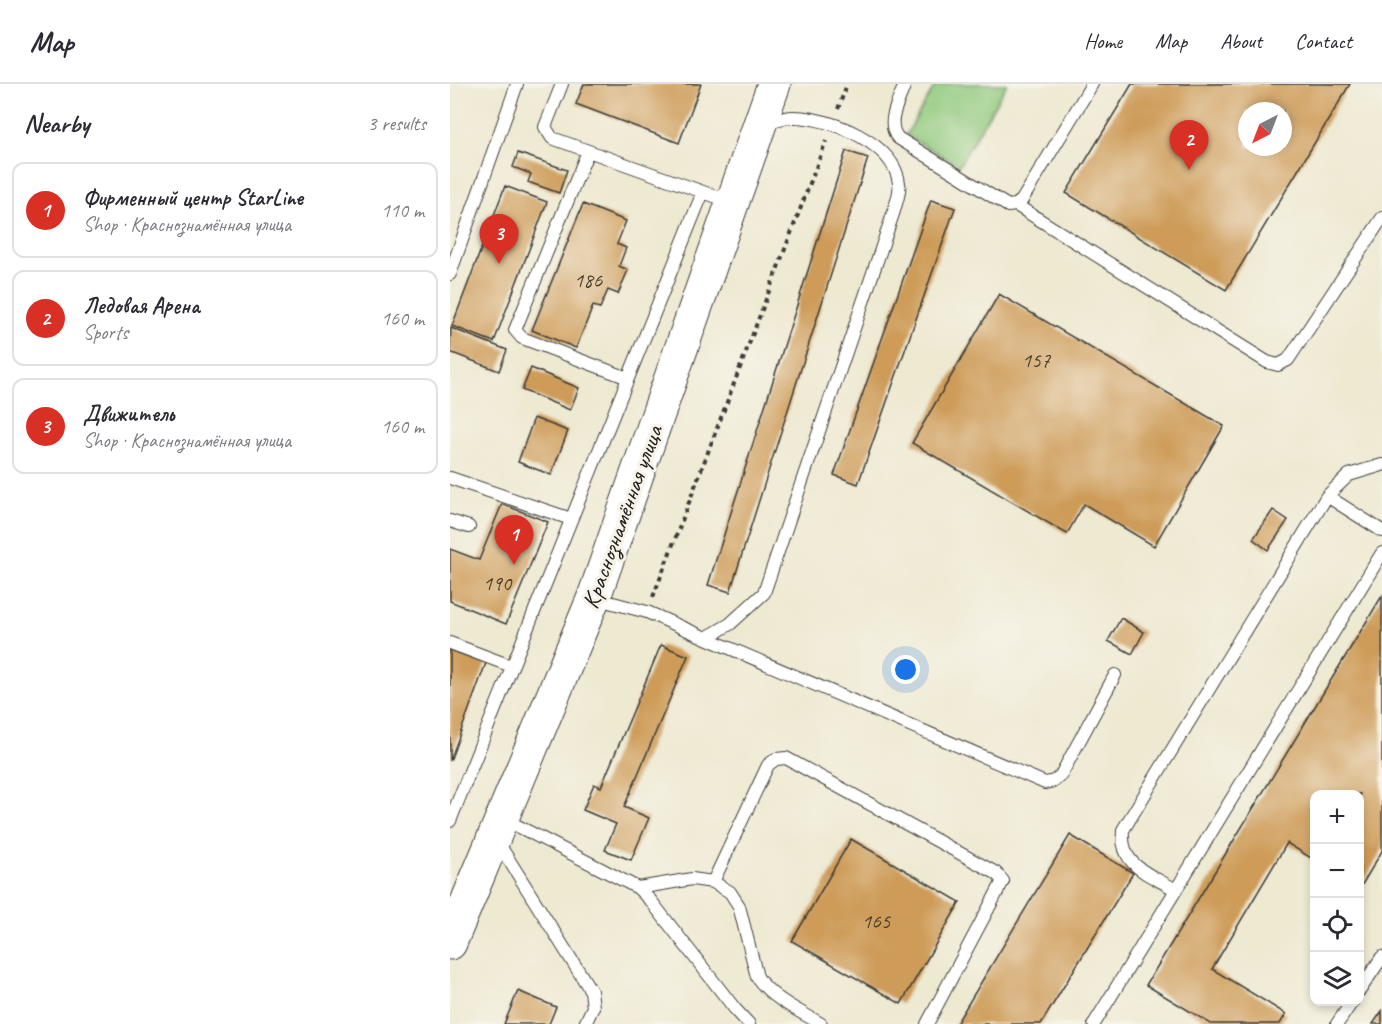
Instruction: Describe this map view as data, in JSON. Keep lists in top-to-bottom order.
{
  "streets": {
    "highway": ["Краснознамённая улица"]
  },
  "house_numbers": [
    "186",
    "157",
    "190",
    "165"
  ],
  "north": "bottom left",
  "page": {
    "header": "Map",
    "nav": [
      "Home",
      "Map",
      "About",
      "Contact"
    ],
    "heading": ["Nearby", "3 results"],
    "pins": ["2", "3", "1"],
    "list": [
      {
        "mark": "1",
        "name": "Фирменный центр StarLine",
        "note": "Shop · Краснознамённая улица",
        "value": "110 m"
      },
      {
        "mark": "2",
        "name": "Ледовая Арена",
        "note": "Sports",
        "value": "160 m"
      },
      {
        "mark": "3",
        "name": "Движитель",
        "note": "Shop · Краснознамённая улица",
        "value": "160 m"
      }
    ],
    "map_buttons": ["+", "−"]
  }
}
